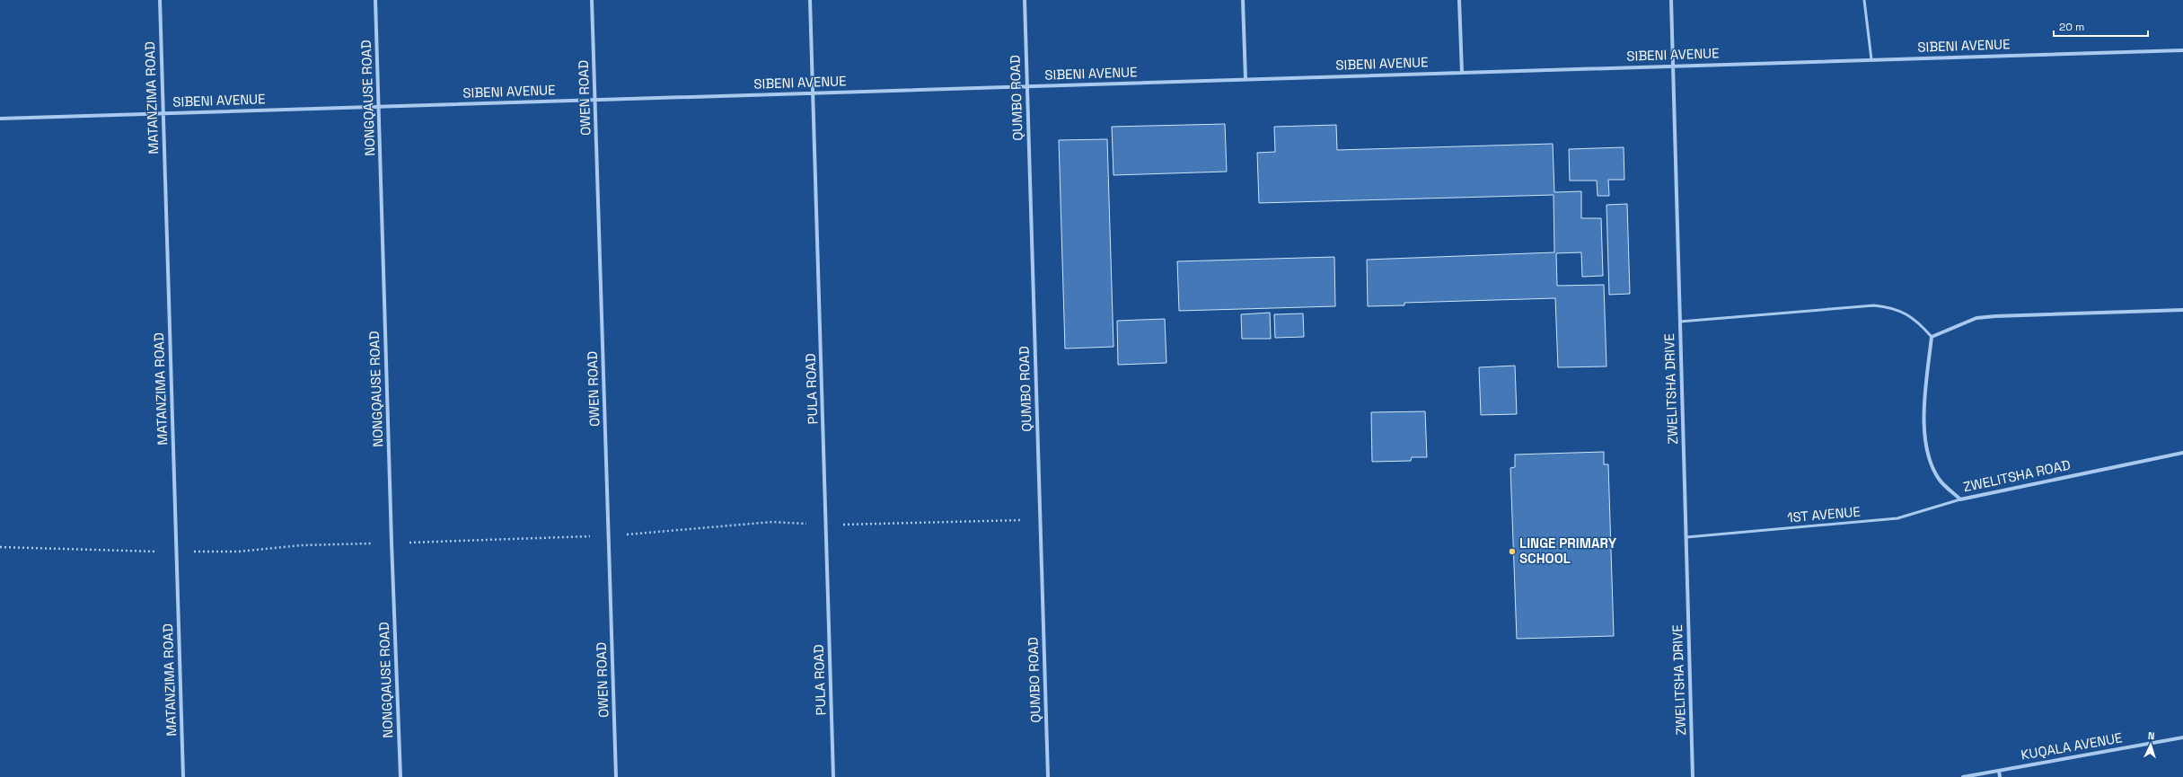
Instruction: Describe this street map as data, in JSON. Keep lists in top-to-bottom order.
{
  "streets": {
    "street": [
      "SIBENI AVENUE",
      "MATANZIMA ROAD",
      "NONGQAUSE ROAD",
      "OWEN ROAD",
      "QUMBO ROAD",
      "PULA ROAD",
      "ZWELITSHA DRIVE",
      "ZWELITSHA ROAD",
      "KUQALA AVENUE"
    ],
    "lane": ["1ST AVENUE"]
  },
  "crossings": [
    ["SIBENI AVENUE", "MATANZIMA ROAD"],
    ["SIBENI AVENUE", "NONGQAUSE ROAD"],
    ["SIBENI AVENUE", "OWEN ROAD"],
    ["SIBENI AVENUE", "QUMBO ROAD"],
    ["SIBENI AVENUE", "PULA ROAD"],
    ["SIBENI AVENUE", "ZWELITSHA DRIVE"],
    ["ZWELITSHA DRIVE", "1ST AVENUE"],
    ["ZWELITSHA ROAD", "1ST AVENUE"]
  ],
  "places": ["LINGE PRIMARY SCHOOL"],
  "scale_bar": "20 m",
  "north": "top"
}
